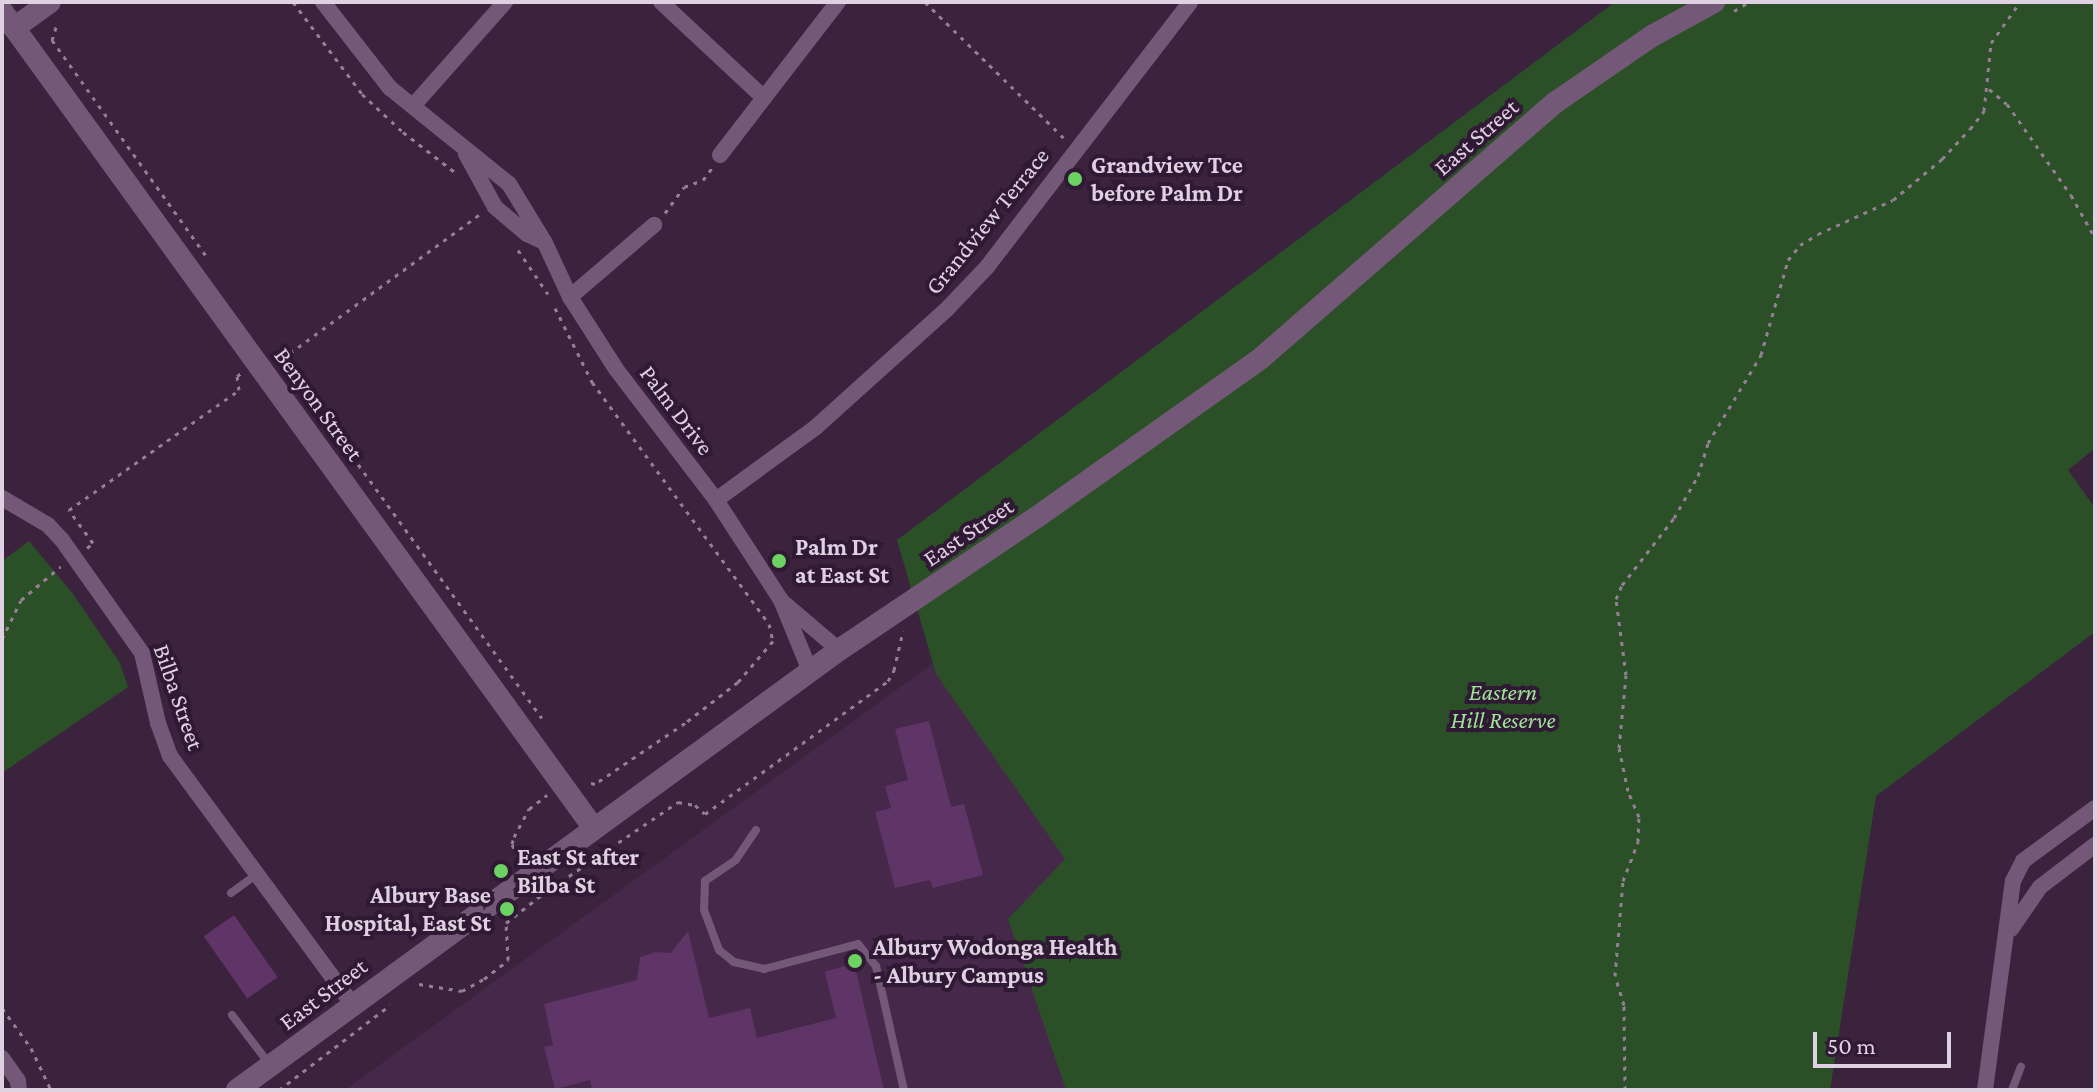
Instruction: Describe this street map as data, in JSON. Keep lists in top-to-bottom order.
{
  "streets": {
    "main road": ["East Street", "Benyon Street"],
    "street": ["Grandview Terrace", "Palm Drive", "Bilba Street"]
  },
  "crossings": [
    ["East Street", "Benyon Street"],
    ["East Street", "Palm Drive"],
    ["East Street", "Bilba Street"],
    ["Grandview Terrace", "Palm Drive"]
  ],
  "parks": ["Eastern Hill Reserve"],
  "places": [
    "Grandview Tce before Palm Dr",
    "Palm Dr at East St",
    "East St after Bilba St",
    "Albury Base Hospital, East St",
    "Albury Wodonga Health - Albury Campus"
  ],
  "scale_bar": "50 m"
}
